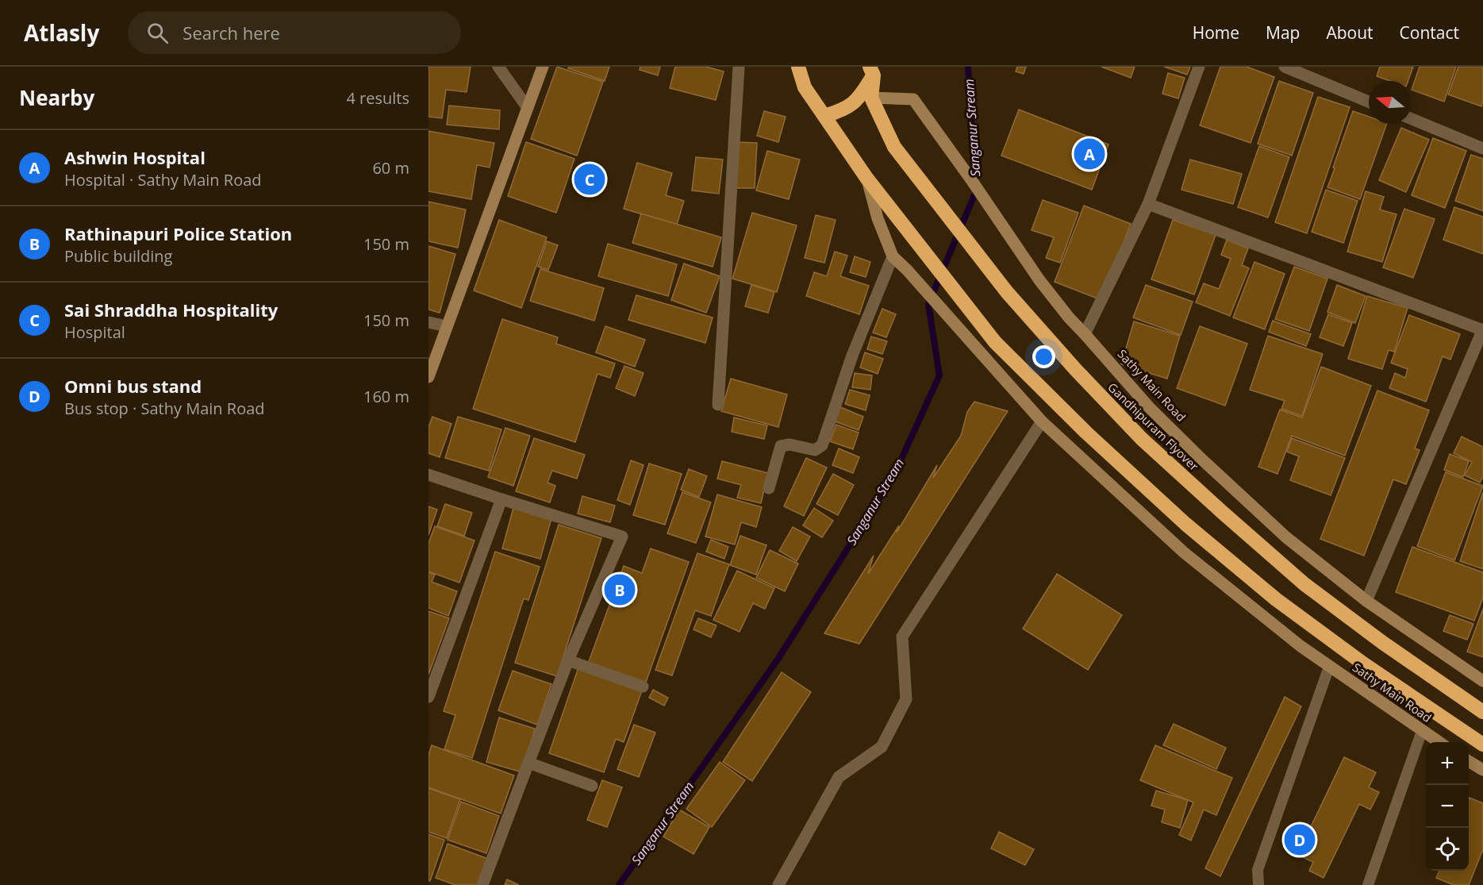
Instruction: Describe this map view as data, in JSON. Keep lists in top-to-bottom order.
{
  "streets": {
    "highway": ["Gandhipuram Flyover"],
    "street": ["Sathy Main Road"]
  },
  "crossings": [
    ["Sathy Main Road", "Gandhipuram Flyover"]
  ],
  "water": ["Sanganur Stream"],
  "north": "left",
  "page": {
    "header": "Atlasly",
    "search": "Search here",
    "nav": [
      "Home",
      "Map",
      "About",
      "Contact"
    ],
    "heading": ["Nearby", "4 results"],
    "list": [
      {
        "mark": "A",
        "name": "Ashwin Hospital",
        "note": "Hospital · Sathy Main Road",
        "value": "60 m"
      },
      {
        "mark": "B",
        "name": "Rathinapuri Police Station",
        "note": "Public building",
        "value": "150 m"
      },
      {
        "mark": "C",
        "name": "Sai Shraddha Hospitality",
        "note": "Hospital",
        "value": "150 m"
      },
      {
        "mark": "D",
        "name": "Omni bus stand",
        "note": "Bus stop · Sathy Main Road",
        "value": "160 m"
      }
    ],
    "pins": [
      "A",
      "C",
      "B",
      "D"
    ],
    "map_buttons": ["+", "−"]
  }
}
